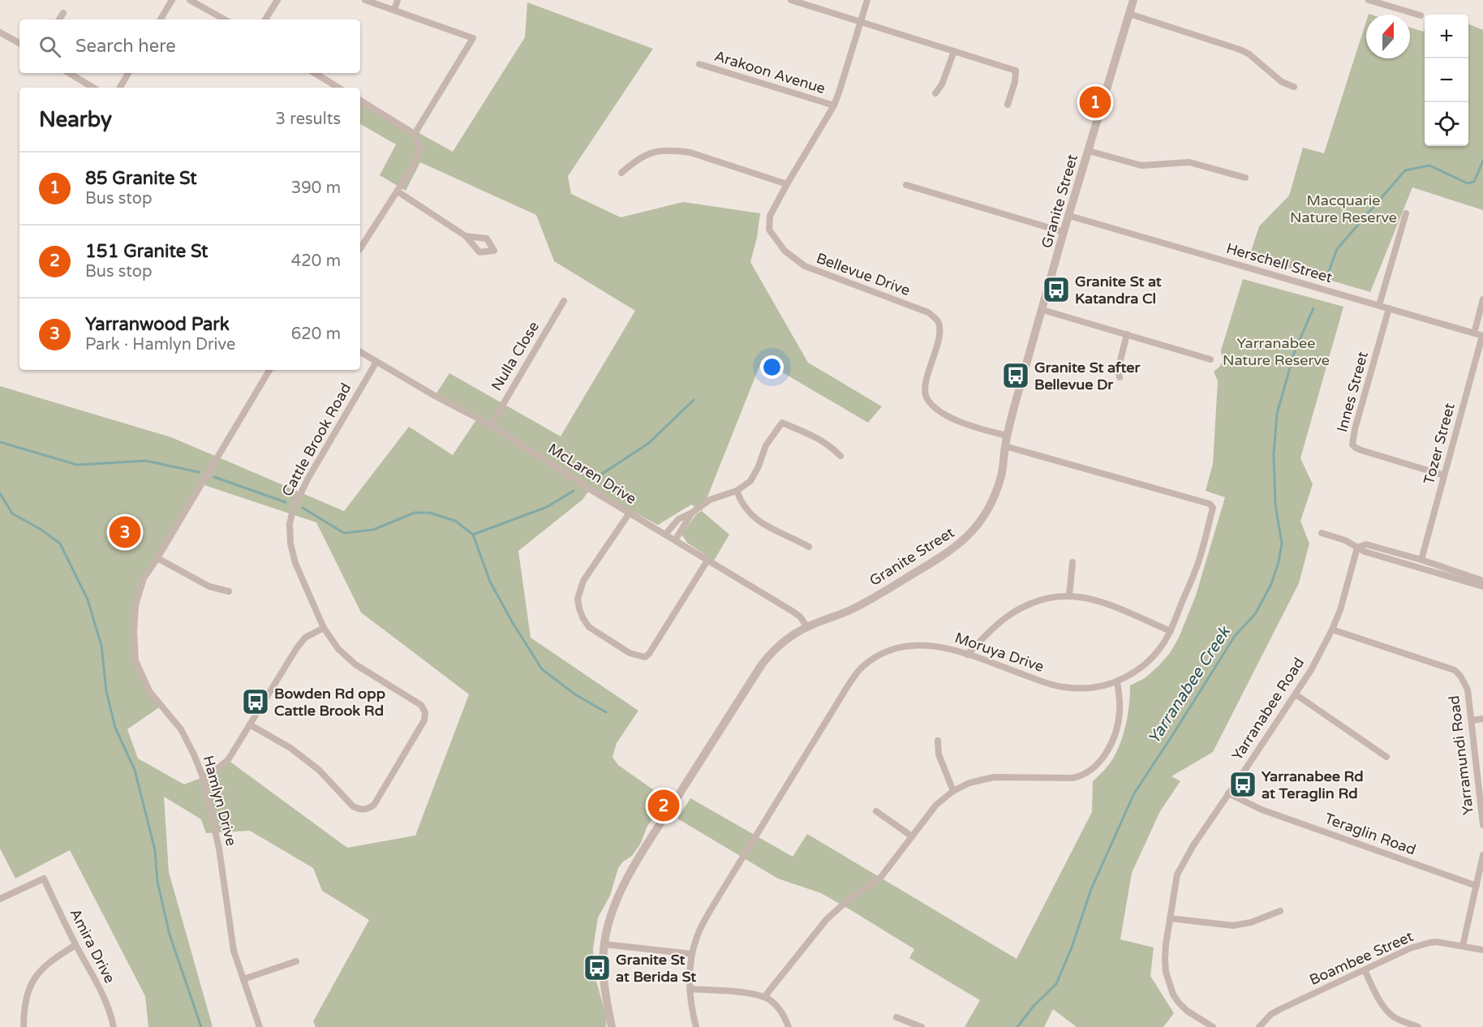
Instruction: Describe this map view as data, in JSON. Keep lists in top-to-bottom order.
{
  "streets": {
    "street": [
      "Arakoon Avenue",
      "Granite Street",
      "Herschell Street",
      "Bellevue Drive",
      "Nulla Close",
      "Innes Street",
      "Cattle Brook Road",
      "Tozer Street",
      "McLaren Drive",
      "Moruya Drive",
      "Yarranabee Road",
      "Yarramundi Road",
      "Hamlyn Drive",
      "Teraglin Road",
      "Amira Drive",
      "Boambee Street"
    ]
  },
  "crossings": [
    ["Arakoon Avenue", "Bellevue Drive"],
    ["Granite Street", "Herschell Street"],
    ["Granite Street", "Bellevue Drive"],
    ["Granite Street", "McLaren Drive"],
    ["Granite Street", "Moruya Drive"],
    ["Herschell Street", "Innes Street"],
    ["Herschell Street", "Tozer Street"],
    ["Nulla Close", "McLaren Drive"],
    ["Innes Street", "Tozer Street"],
    ["Cattle Brook Road", "McLaren Drive"],
    ["Yarranabee Road", "Yarramundi Road"],
    ["Yarranabee Road", "Teraglin Road"]
  ],
  "water": ["Yarranabee Creek"],
  "parks": ["Macquarie Nature Reserve", "Yarranabee Nature Reserve"],
  "places": {
    "bus stop": [
      "Granite St at Katandra Cl",
      "Granite St after Bellevue Dr",
      "Bowden Rd opp Cattle Brook Rd",
      "Yarranabee Rd at Teraglin Rd",
      "Granite St at Berida St"
    ]
  },
  "north": "top",
  "page": {
    "map_buttons": ["+", "−"],
    "search": "Search here",
    "pins": ["1", "3", "2"],
    "heading": ["Nearby", "3 results"],
    "list": [
      {
        "mark": "1",
        "name": "85 Granite St",
        "note": "Bus stop",
        "value": "390 m"
      },
      {
        "mark": "2",
        "name": "151 Granite St",
        "note": "Bus stop",
        "value": "420 m"
      },
      {
        "mark": "3",
        "name": "Yarranwood Park",
        "note": "Park · Hamlyn Drive",
        "value": "620 m"
      }
    ]
  }
}
